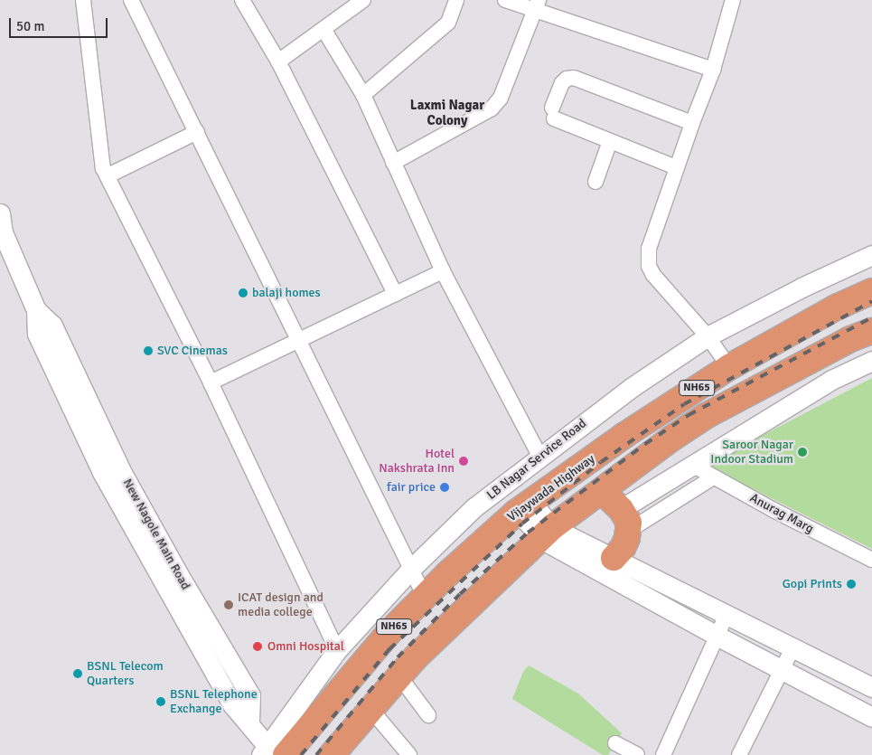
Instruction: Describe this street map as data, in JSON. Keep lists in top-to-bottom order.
{
  "streets": {
    "highway": ["NH65", "Vijaywada Highway"],
    "street": ["LB Nagar Service Road", "Anurag Marg"]
  },
  "crossings": [
    ["LB Nagar Service Road", "Vijaywada Highway"]
  ],
  "districts": ["Laxmi Nagar Colony"],
  "places": [
    "balaji homes",
    "SVC Cinemas",
    "Saroor Nagar Indoor Stadium",
    "Hotel Nakshrata Inn",
    "fair price",
    "Gopi Prints",
    "ICAT design and media college",
    "Omni Hospital",
    "BSNL Telecom Quarters",
    "BSNL Telephone Exchange"
  ],
  "scale_bar": "50 m"
}
